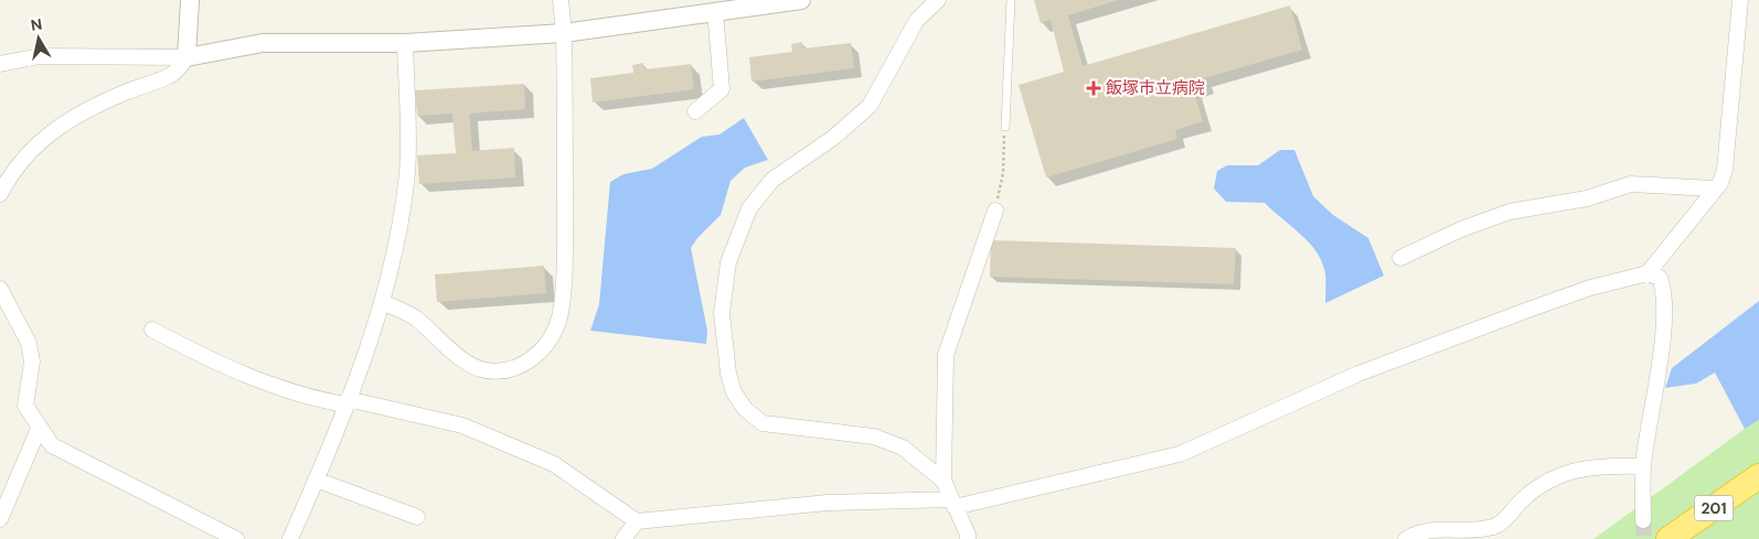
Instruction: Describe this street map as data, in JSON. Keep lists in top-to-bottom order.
{
  "streets": {
    "highway": ["201"]
  },
  "places": {
    "health": ["飯塚市立病院"]
  },
  "north": "top"
}
